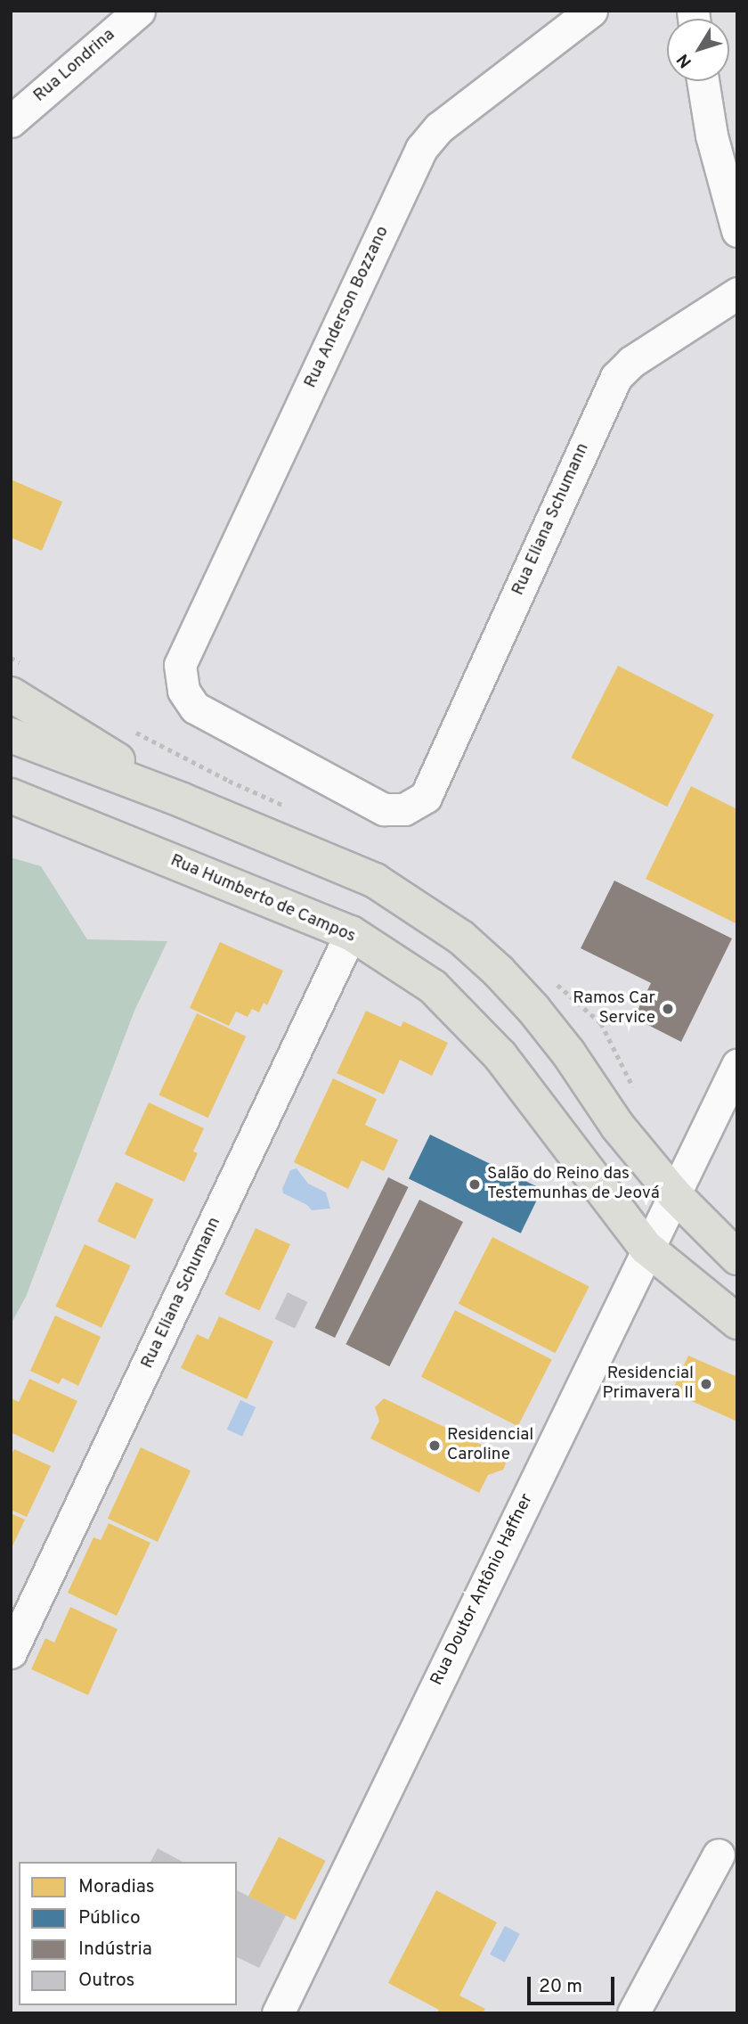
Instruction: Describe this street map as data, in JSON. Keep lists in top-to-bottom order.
{
  "streets": {
    "main road": ["Rua Humberto de Campos"],
    "street": [
      "Rua Londrina",
      "Rua Anderson Bozzano",
      "Rua Eliana Schumann",
      "Rua Doutor Antônio Haffner"
    ]
  },
  "crossings": [
    ["Rua Anderson Bozzano", "Rua Eliana Schumann"],
    ["Rua Eliana Schumann", "Rua Humberto de Campos"],
    ["Rua Humberto de Campos", "Rua Doutor Antônio Haffner"]
  ],
  "places": [
    "Ramos Car Service",
    "Salão do Reino das Testemunhas de Jeová",
    "Residencial Primavera II",
    "Residencial Caroline"
  ],
  "legend": [
    "Moradias",
    "Público",
    "Indústria",
    "Outros"
  ],
  "scale_bar": "20 m",
  "north": "bottom left"
}
